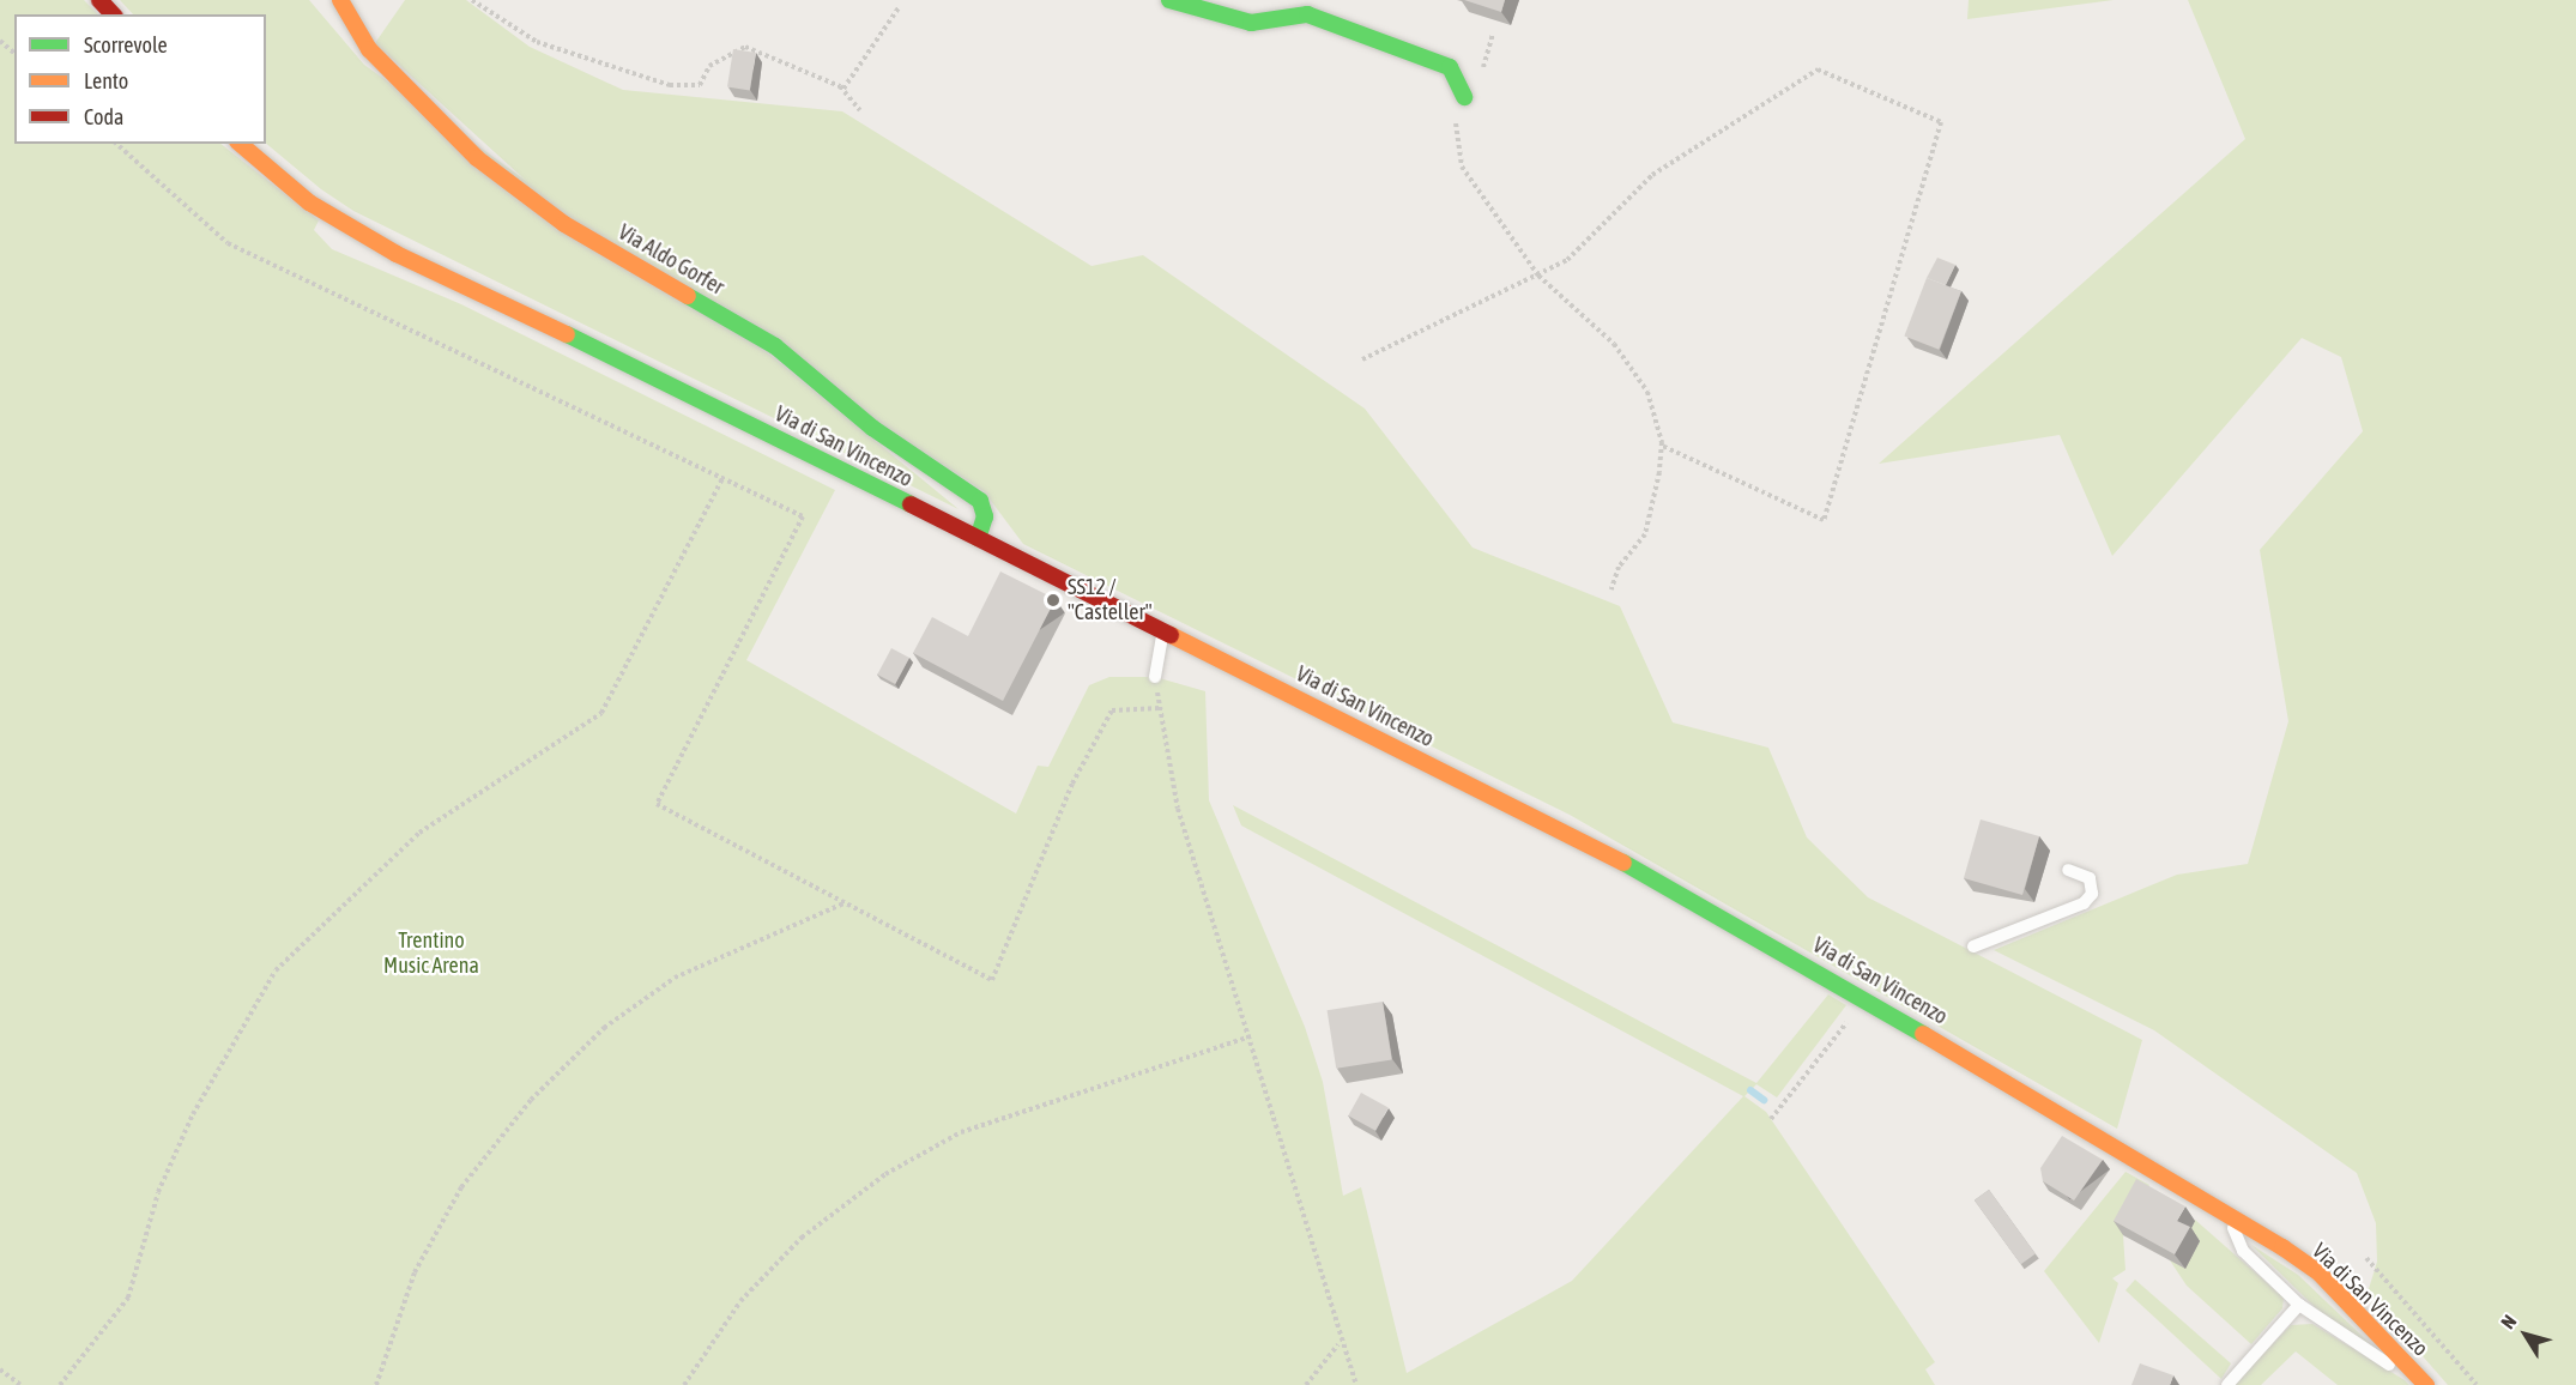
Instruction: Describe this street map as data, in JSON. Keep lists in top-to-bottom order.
{
  "streets": {
    "main road": ["Via Aldo Gorfer", "Via di San Vincenzo"]
  },
  "crossings": [
    ["Via Aldo Gorfer", "Via di San Vincenzo"]
  ],
  "parks": ["Trentino Music Arena"],
  "places": ["SS12 / \"Casteller\""],
  "legend": ["Scorrevole", "Lento", "Coda"],
  "north": "top left"
}
